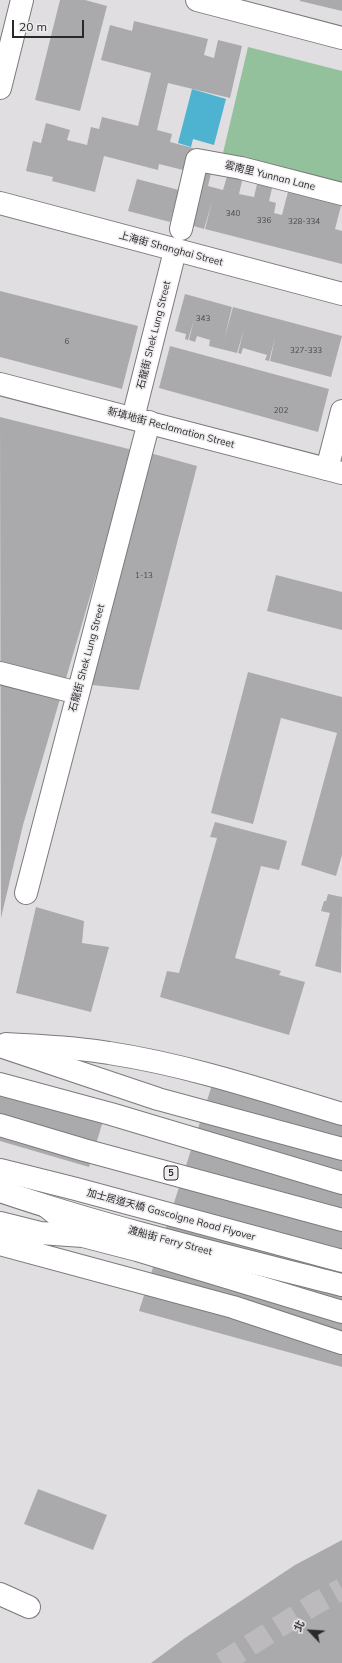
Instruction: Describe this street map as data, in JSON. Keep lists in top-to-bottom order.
{
  "streets": {
    "main road": [
      "雲南里 Yunnan Lane",
      "上海街 Shanghai Street",
      "石龍街 Shek Lung Street",
      "新填地街 Reclamation Street",
      "5",
      "加士居道天橋 Gascoigne Road Flyover",
      "渡船街 Ferry Street"
    ]
  },
  "crossings": [
    ["上海街 Shanghai Street", "石龍街 Shek Lung Street"],
    ["石龍街 Shek Lung Street", "新填地街 Reclamation Street"]
  ],
  "house_numbers": [
    "340",
    "336",
    "328-334",
    "343",
    "6",
    "327-333",
    "202",
    "1-13"
  ],
  "scale_bar": "20 m",
  "north": "top left"
}
